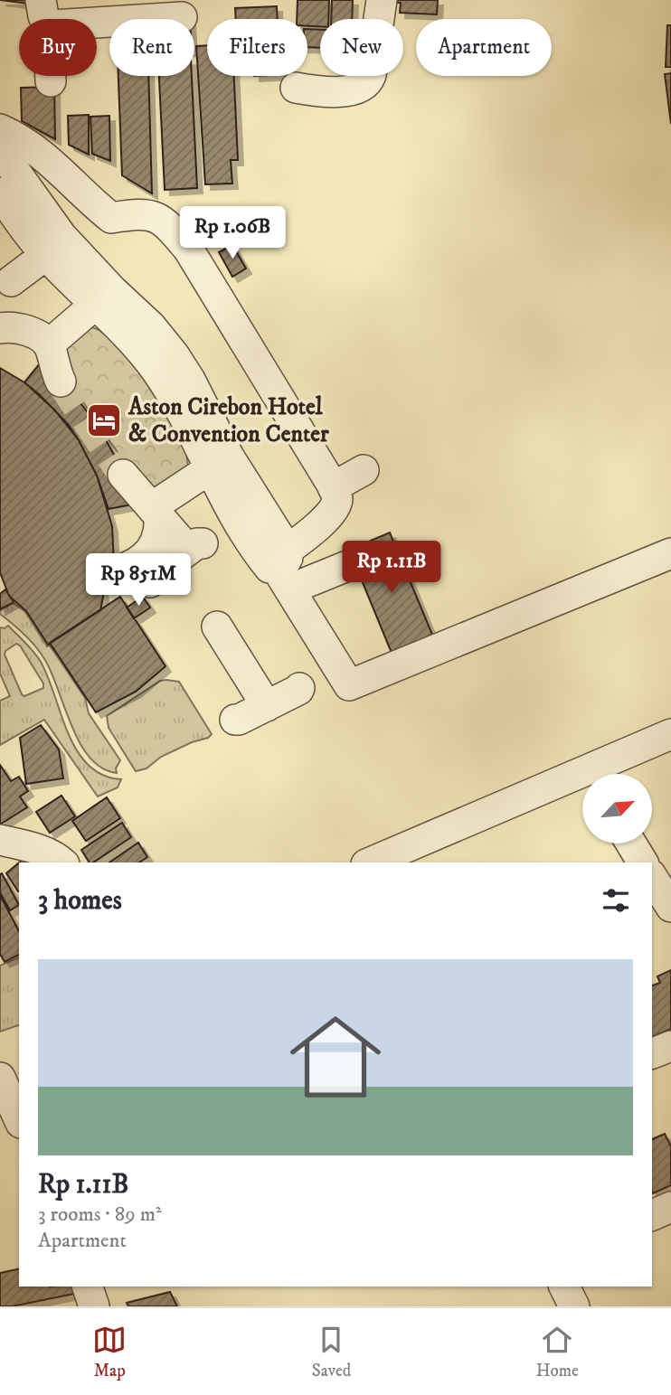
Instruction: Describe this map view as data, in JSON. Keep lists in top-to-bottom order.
{
  "places": {
    "hotel": ["Aston Cirebon Hotel & Convention Center"]
  },
  "north": "top right",
  "page": {
    "chip": [
      "Buy",
      "Rent",
      "Filters",
      "New",
      "Apartment"
    ],
    "price": ["Rp 1.06B", "Rp 1.11B", "Rp 851M"],
    "heading": "3 homes",
    "list": [
      {
        "name": "Rp 1.11B",
        "note": "3 rooms · 89 m² · Apartment"
      }
    ],
    "tabs": ["Map", "Saved", "Home"]
  }
}
